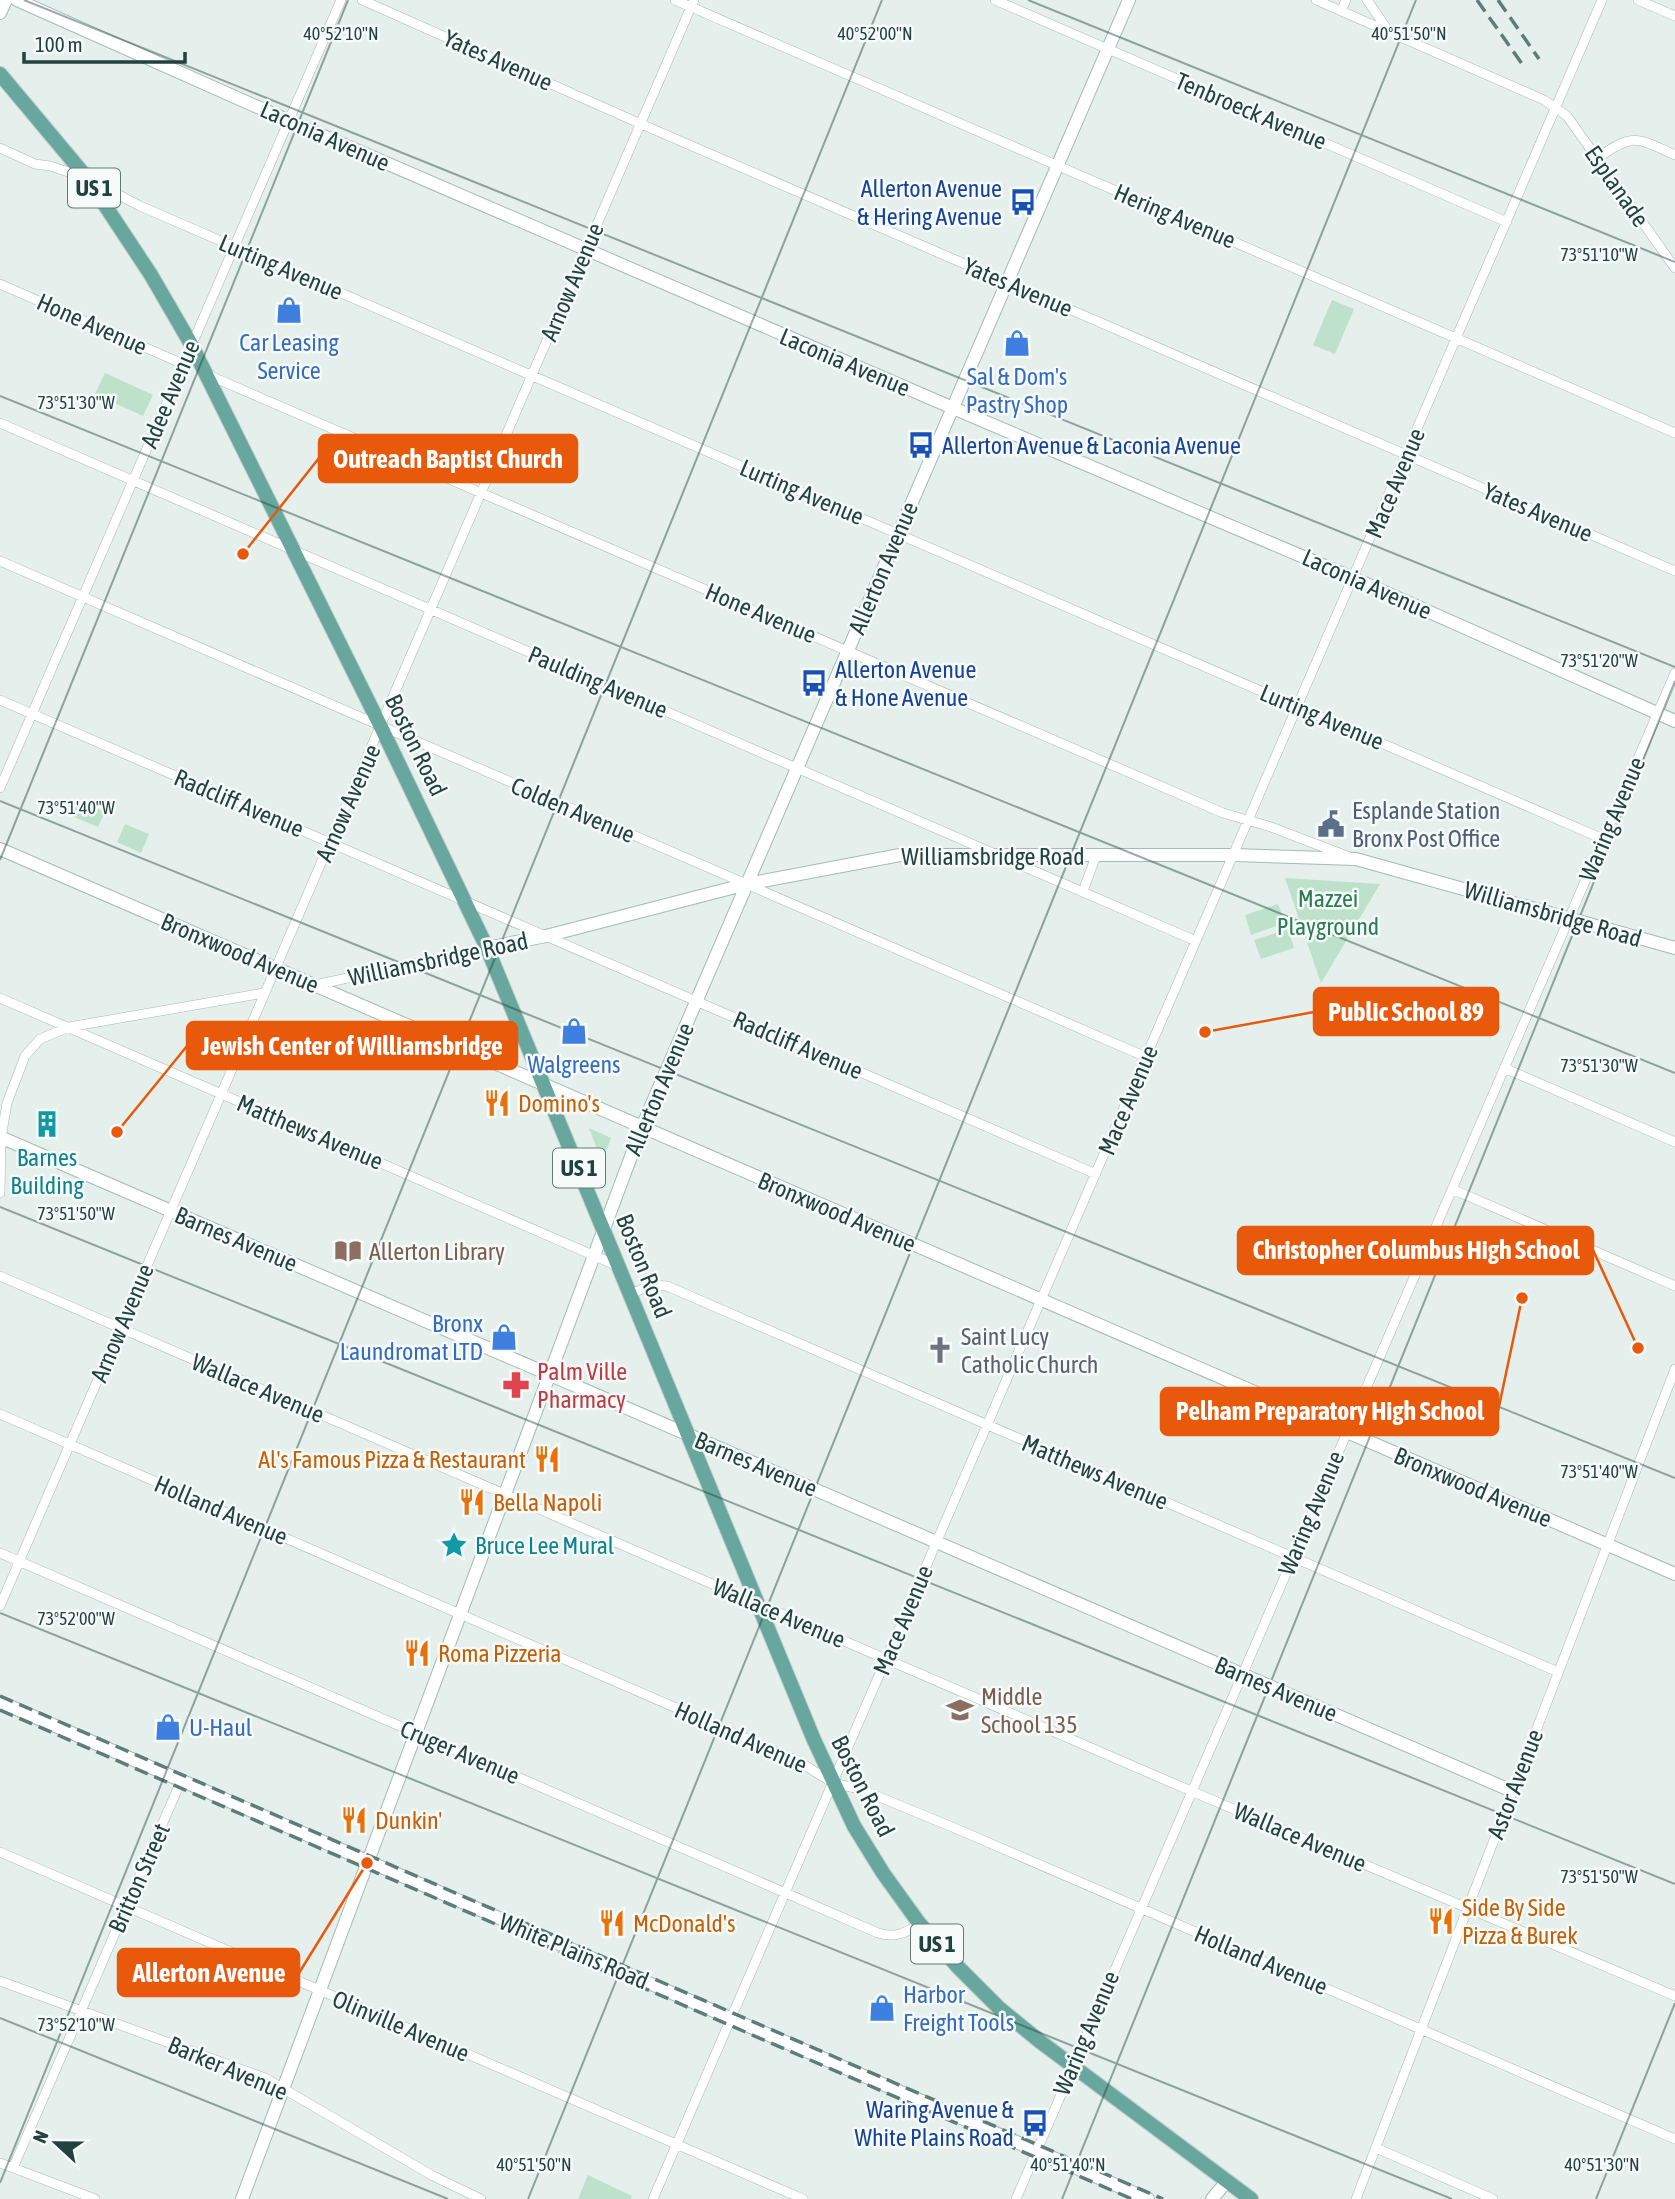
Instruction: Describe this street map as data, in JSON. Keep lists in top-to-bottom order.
{
  "streets": {
    "main road": ["US 1", "Boston Road"],
    "street": [
      "Yates Avenue",
      "Tenbroeck Avenue",
      "Laconia Avenue",
      "Esplanade",
      "Hering Avenue",
      "Lurting Avenue",
      "Arnow Avenue",
      "Hone Avenue",
      "Adee Avenue",
      "Mace Avenue",
      "Allerton Avenue",
      "Paulding Avenue",
      "Radcliff Avenue",
      "Colden Avenue",
      "Waring Avenue",
      "Williamsbridge Road",
      "Bronxwood Avenue",
      "Matthews Avenue",
      "Barnes Avenue",
      "Wallace Avenue",
      "Holland Avenue",
      "Cruger Avenue",
      "Astor Avenue",
      "Britton Street",
      "White Plains Road",
      "Olinville Avenue",
      "Barker Avenue"
    ]
  },
  "crossings": [
    ["Yates Avenue", "Arnow Avenue"],
    ["Yates Avenue", "Mace Avenue"],
    ["Yates Avenue", "Allerton Avenue"],
    ["Tenbroeck Avenue", "Mace Avenue"],
    ["Tenbroeck Avenue", "Allerton Avenue"],
    ["Laconia Avenue", "Arnow Avenue"],
    ["Laconia Avenue", "Adee Avenue"],
    ["Laconia Avenue", "Mace Avenue"],
    ["Laconia Avenue", "Allerton Avenue"],
    ["Laconia Avenue", "Waring Avenue"],
    ["Esplanade", "Mace Avenue"],
    ["Hering Avenue", "Arnow Avenue"],
    ["Hering Avenue", "Mace Avenue"],
    ["Hering Avenue", "Allerton Avenue"],
    ["Lurting Avenue", "Arnow Avenue"],
    ["Lurting Avenue", "Adee Avenue"],
    ["Lurting Avenue", "Mace Avenue"],
    ["Lurting Avenue", "Allerton Avenue"],
    ["Lurting Avenue", "Boston Road"],
    ["Lurting Avenue", "Waring Avenue"],
    ["Arnow Avenue", "Hone Avenue"],
    ["Arnow Avenue", "Paulding Avenue"],
    ["Arnow Avenue", "Boston Road"],
    ["Arnow Avenue", "Radcliff Avenue"],
    ["Arnow Avenue", "Colden Avenue"],
    ["Arnow Avenue", "Bronxwood Avenue"],
    ["Arnow Avenue", "Matthews Avenue"],
    ["Arnow Avenue", "Barnes Avenue"],
    ["Arnow Avenue", "Wallace Avenue"],
    ["Arnow Avenue", "Holland Avenue"],
    ["Arnow Avenue", "Cruger Avenue"],
    ["Hone Avenue", "Adee Avenue"],
    ["Hone Avenue", "Mace Avenue"],
    ["Hone Avenue", "Allerton Avenue"],
    ["Hone Avenue", "Boston Road"],
    ["Hone Avenue", "Williamsbridge Road"],
    ["Adee Avenue", "Paulding Avenue"],
    ["Adee Avenue", "Boston Road"],
    ["Adee Avenue", "Radcliff Avenue"],
    ["Adee Avenue", "Colden Avenue"],
    ["Mace Avenue", "Paulding Avenue"],
    ["Mace Avenue", "Boston Road"],
    ["Mace Avenue", "Radcliff Avenue"],
    ["Mace Avenue", "Colden Avenue"],
    ["Mace Avenue", "Williamsbridge Road"],
    ["Mace Avenue", "Bronxwood Avenue"],
    ["Mace Avenue", "Matthews Avenue"],
    ["Mace Avenue", "Barnes Avenue"],
    ["Mace Avenue", "Wallace Avenue"],
    ["Mace Avenue", "Holland Avenue"],
    ["Mace Avenue", "Cruger Avenue"],
    ["Mace Avenue", "White Plains Road"],
    ["Mace Avenue", "Olinville Avenue"],
    ["Allerton Avenue", "Paulding Avenue"],
    ["Allerton Avenue", "Boston Road"],
    ["Allerton Avenue", "Radcliff Avenue"],
    ["Allerton Avenue", "Colden Avenue"],
    ["Allerton Avenue", "Williamsbridge Road"],
    ["Allerton Avenue", "Bronxwood Avenue"],
    ["Allerton Avenue", "Matthews Avenue"],
    ["Allerton Avenue", "Barnes Avenue"],
    ["Allerton Avenue", "Wallace Avenue"],
    ["Allerton Avenue", "Holland Avenue"],
    ["Allerton Avenue", "Cruger Avenue"],
    ["Allerton Avenue", "White Plains Road"],
    ["Allerton Avenue", "Olinville Avenue"],
    ["Allerton Avenue", "Barker Avenue"],
    ["Paulding Avenue", "Boston Road"],
    ["Paulding Avenue", "Williamsbridge Road"],
    ["Boston Road", "Radcliff Avenue"],
    ["Boston Road", "Colden Avenue"],
    ["Boston Road", "Waring Avenue"],
    ["Boston Road", "Williamsbridge Road"],
    ["Boston Road", "Bronxwood Avenue"],
    ["Boston Road", "Matthews Avenue"],
    ["Boston Road", "Barnes Avenue"],
    ["Boston Road", "Wallace Avenue"],
    ["Boston Road", "Holland Avenue"],
    ["Boston Road", "Cruger Avenue"],
    ["Radcliff Avenue", "Williamsbridge Road"],
    ["Colden Avenue", "Williamsbridge Road"],
    ["Waring Avenue", "Williamsbridge Road"],
    ["Waring Avenue", "Bronxwood Avenue"],
    ["Waring Avenue", "Matthews Avenue"],
    ["Waring Avenue", "Barnes Avenue"],
    ["Waring Avenue", "Wallace Avenue"],
    ["Waring Avenue", "Holland Avenue"],
    ["Waring Avenue", "White Plains Road"],
    ["Williamsbridge Road", "Bronxwood Avenue"],
    ["Bronxwood Avenue", "Astor Avenue"],
    ["Matthews Avenue", "Astor Avenue"],
    ["Barnes Avenue", "Astor Avenue"],
    ["Wallace Avenue", "Astor Avenue"],
    ["Holland Avenue", "Astor Avenue"],
    ["Britton Street", "White Plains Road"],
    ["Britton Street", "Olinville Avenue"],
    ["Britton Street", "Barker Avenue"]
  ],
  "parks": ["Mazzei Playground"],
  "places": {
    "bus stop": [
      "Allerton Avenue & Hering Avenue",
      "Allerton Avenue & Laconia Avenue",
      "Allerton Avenue & Hone Avenue",
      "Waring Avenue & White Plains Road"
    ],
    "shop": [
      "Car Leasing Service",
      "Sal & Dom's Pastry Shop",
      "Walgreens",
      "Bronx Laundromat LTD",
      "U-Haul",
      "Harbor Freight Tools"
    ],
    "other": [
      "Outreach Baptist Church",
      "Public School 89",
      "Jewish Center of Williamsbridge",
      "Pelham Preparatory High School",
      "Christopher Columbus High School",
      "Allerton Avenue"
    ],
    "public building": ["Esplande Station Bronx Post Office"],
    "restaurant": [
      "Domino's",
      "Al's Famous Pizza & Restaurant",
      "Bella Napoli",
      "Roma Pizzeria",
      "Dunkin'",
      "Side By Side Pizza & Burek",
      "McDonald's"
    ],
    "building": ["Barnes Building"],
    "library": ["Allerton Library"],
    "church": ["Saint Lucy Catholic Church"],
    "pharmacy": ["Palm Ville Pharmacy"],
    "place": ["Bruce Lee Mural"],
    "school or university": ["Middle School 135"]
  },
  "scale_bar": "100 m",
  "north": "left",
  "coordinates": [
    "40°52'10\"N",
    "40°52'00\"N",
    "40°51'50\"N",
    "73°51'10\"W",
    "73°51'30\"W",
    "73°51'20\"W",
    "73°51'40\"W",
    "73°51'50\"W",
    "73°52'00\"W",
    "73°52'10\"W",
    "40°51'40\"N",
    "40°51'30\"N"
  ]
}
